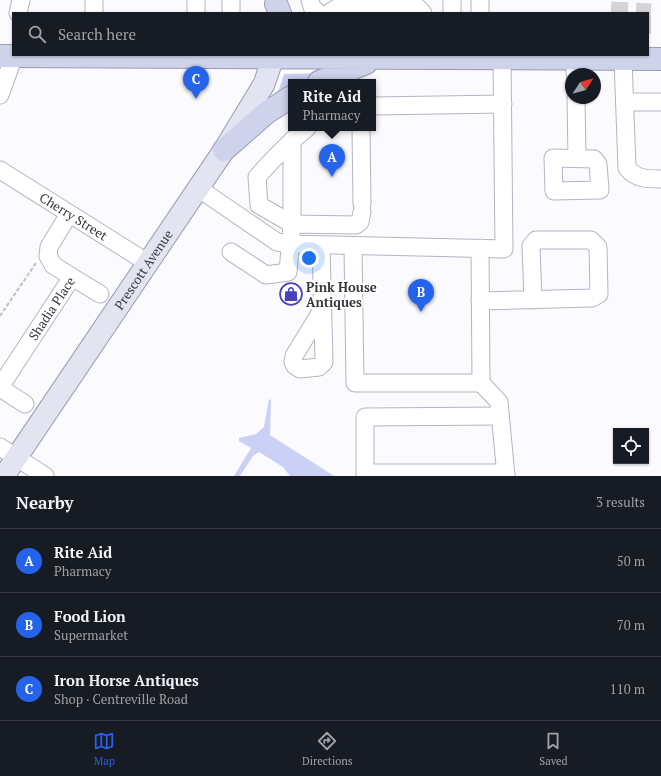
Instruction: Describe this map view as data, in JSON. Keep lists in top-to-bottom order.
{
  "streets": {
    "main road": ["Prescott Avenue"],
    "street": ["Cherry Street", "Shadia Place"]
  },
  "crossings": [
    ["Cherry Street", "Prescott Avenue"],
    ["Cherry Street", "Shadia Place"]
  ],
  "places": {
    "shop": ["Pink House Antiques"]
  },
  "north": "top right",
  "page": {
    "search": "Search here",
    "pins": ["C", "A", "B"],
    "popup": ["Rite Aid", "Pharmacy"],
    "heading": ["Nearby", "3 results"],
    "list": [
      {
        "mark": "A",
        "name": "Rite Aid",
        "note": "Pharmacy",
        "value": "50 m"
      },
      {
        "mark": "B",
        "name": "Food Lion",
        "note": "Supermarket",
        "value": "70 m"
      },
      {
        "mark": "C",
        "name": "Iron Horse Antiques",
        "note": "Shop · Centreville Road",
        "value": "110 m"
      }
    ],
    "nav": ["Map", "Directions", "Saved"]
  }
}
